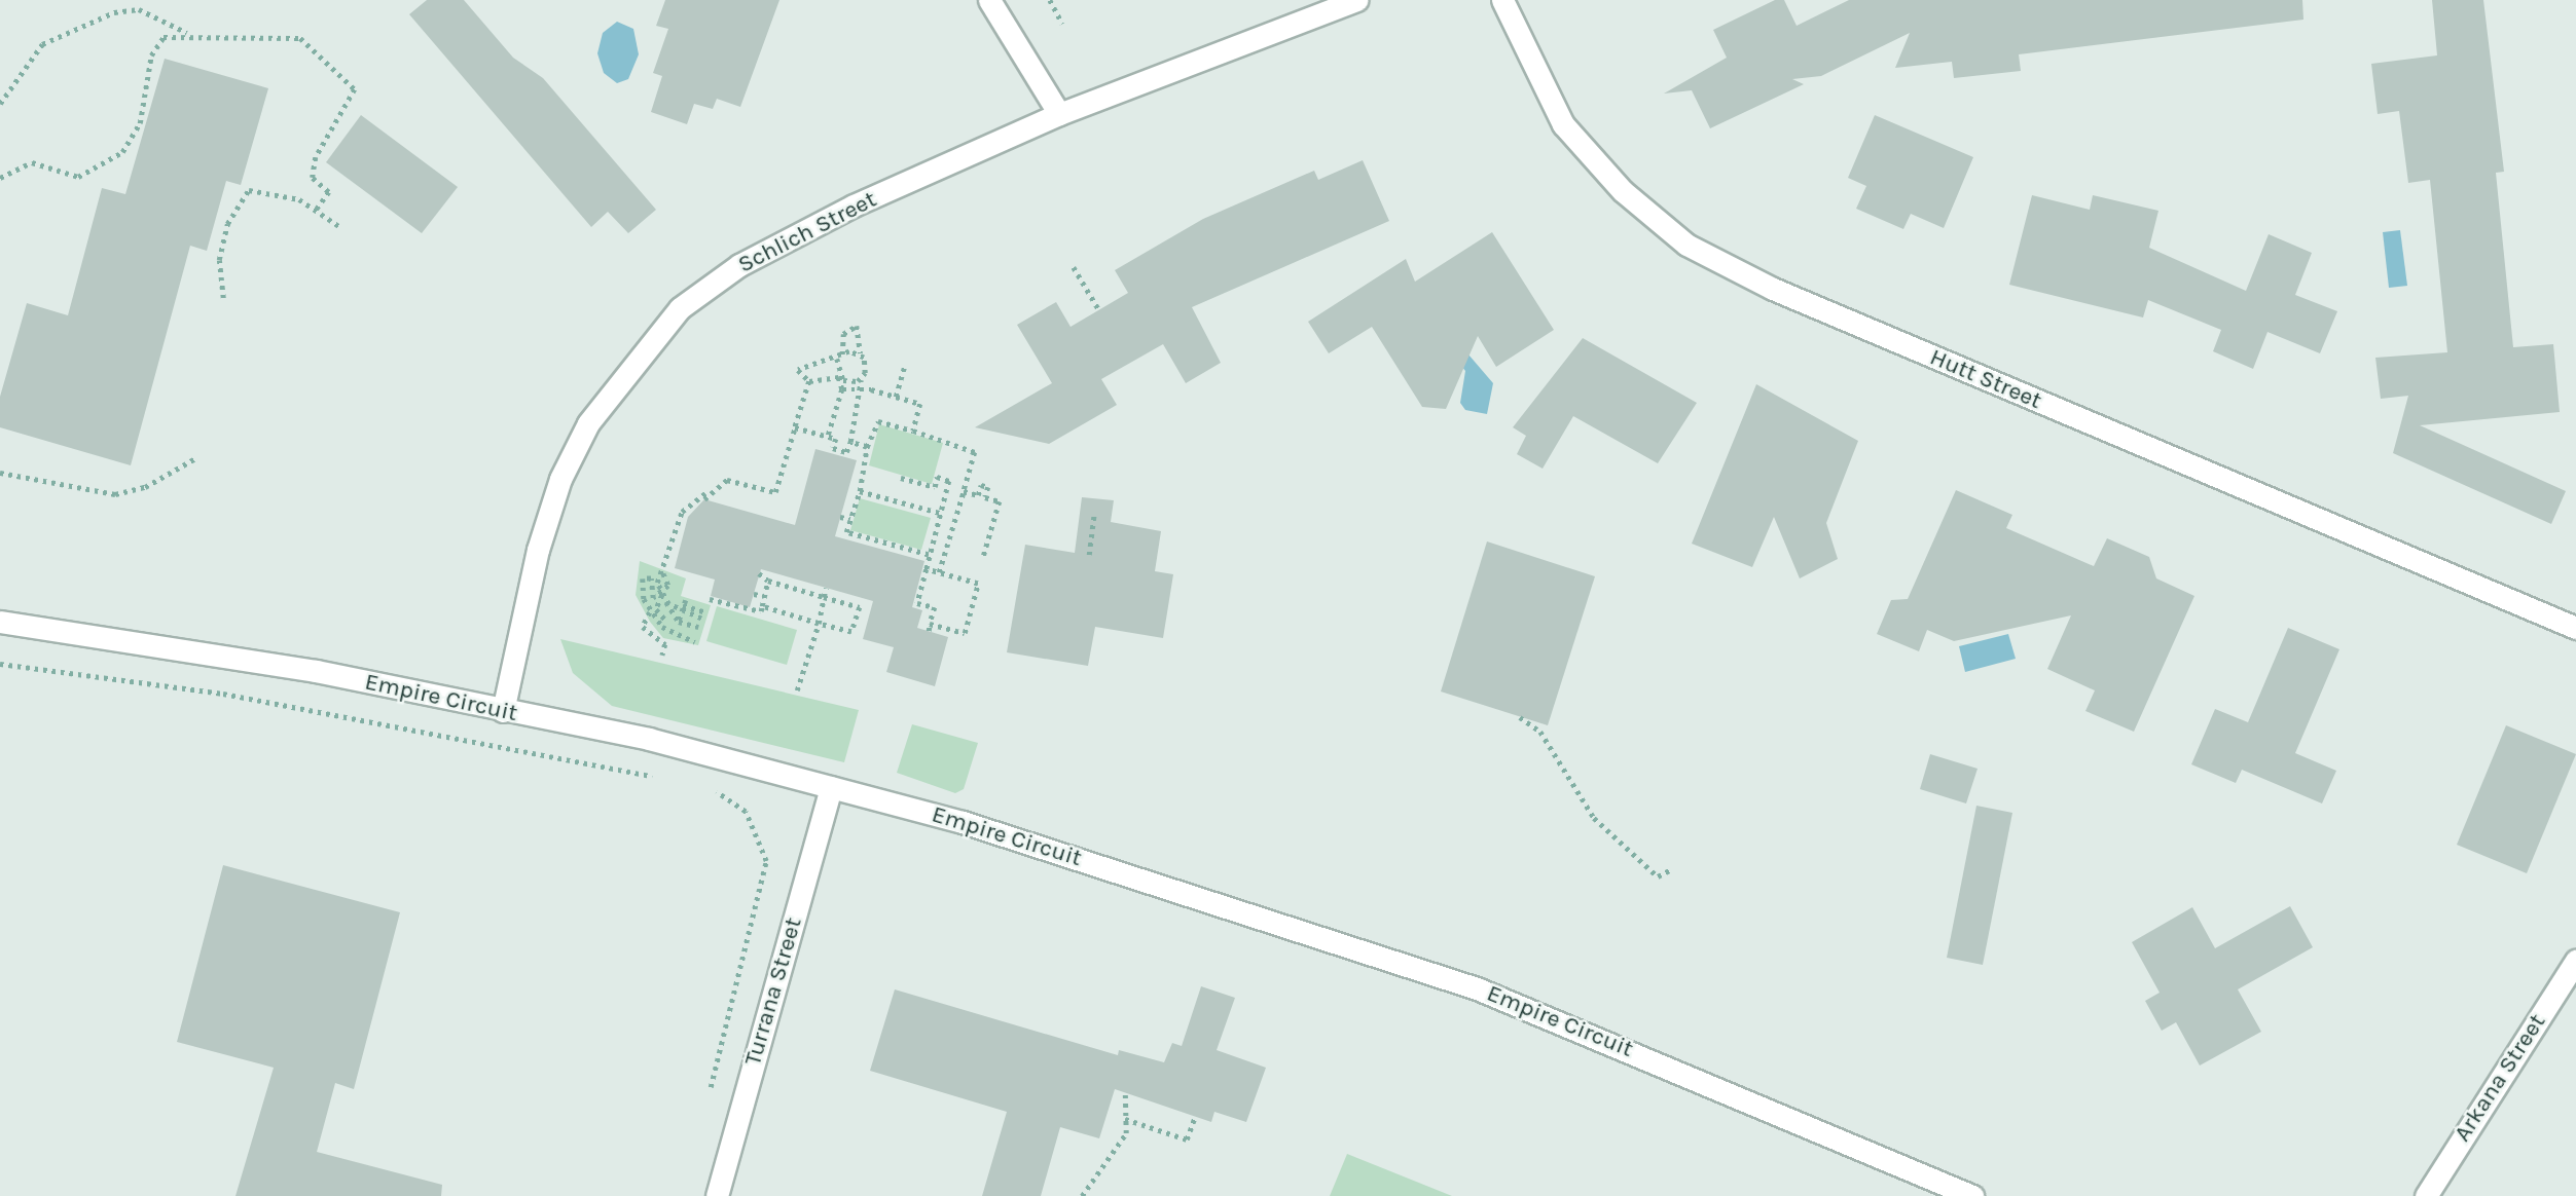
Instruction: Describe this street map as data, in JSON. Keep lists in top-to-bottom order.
{
  "streets": {
    "street": [
      "Schlich Street",
      "Hutt Street",
      "Empire Circuit",
      "Turrana Street",
      "Arkana Street"
    ]
  },
  "crossings": [
    ["Schlich Street", "Empire Circuit"],
    ["Empire Circuit", "Turrana Street"]
  ]
}
